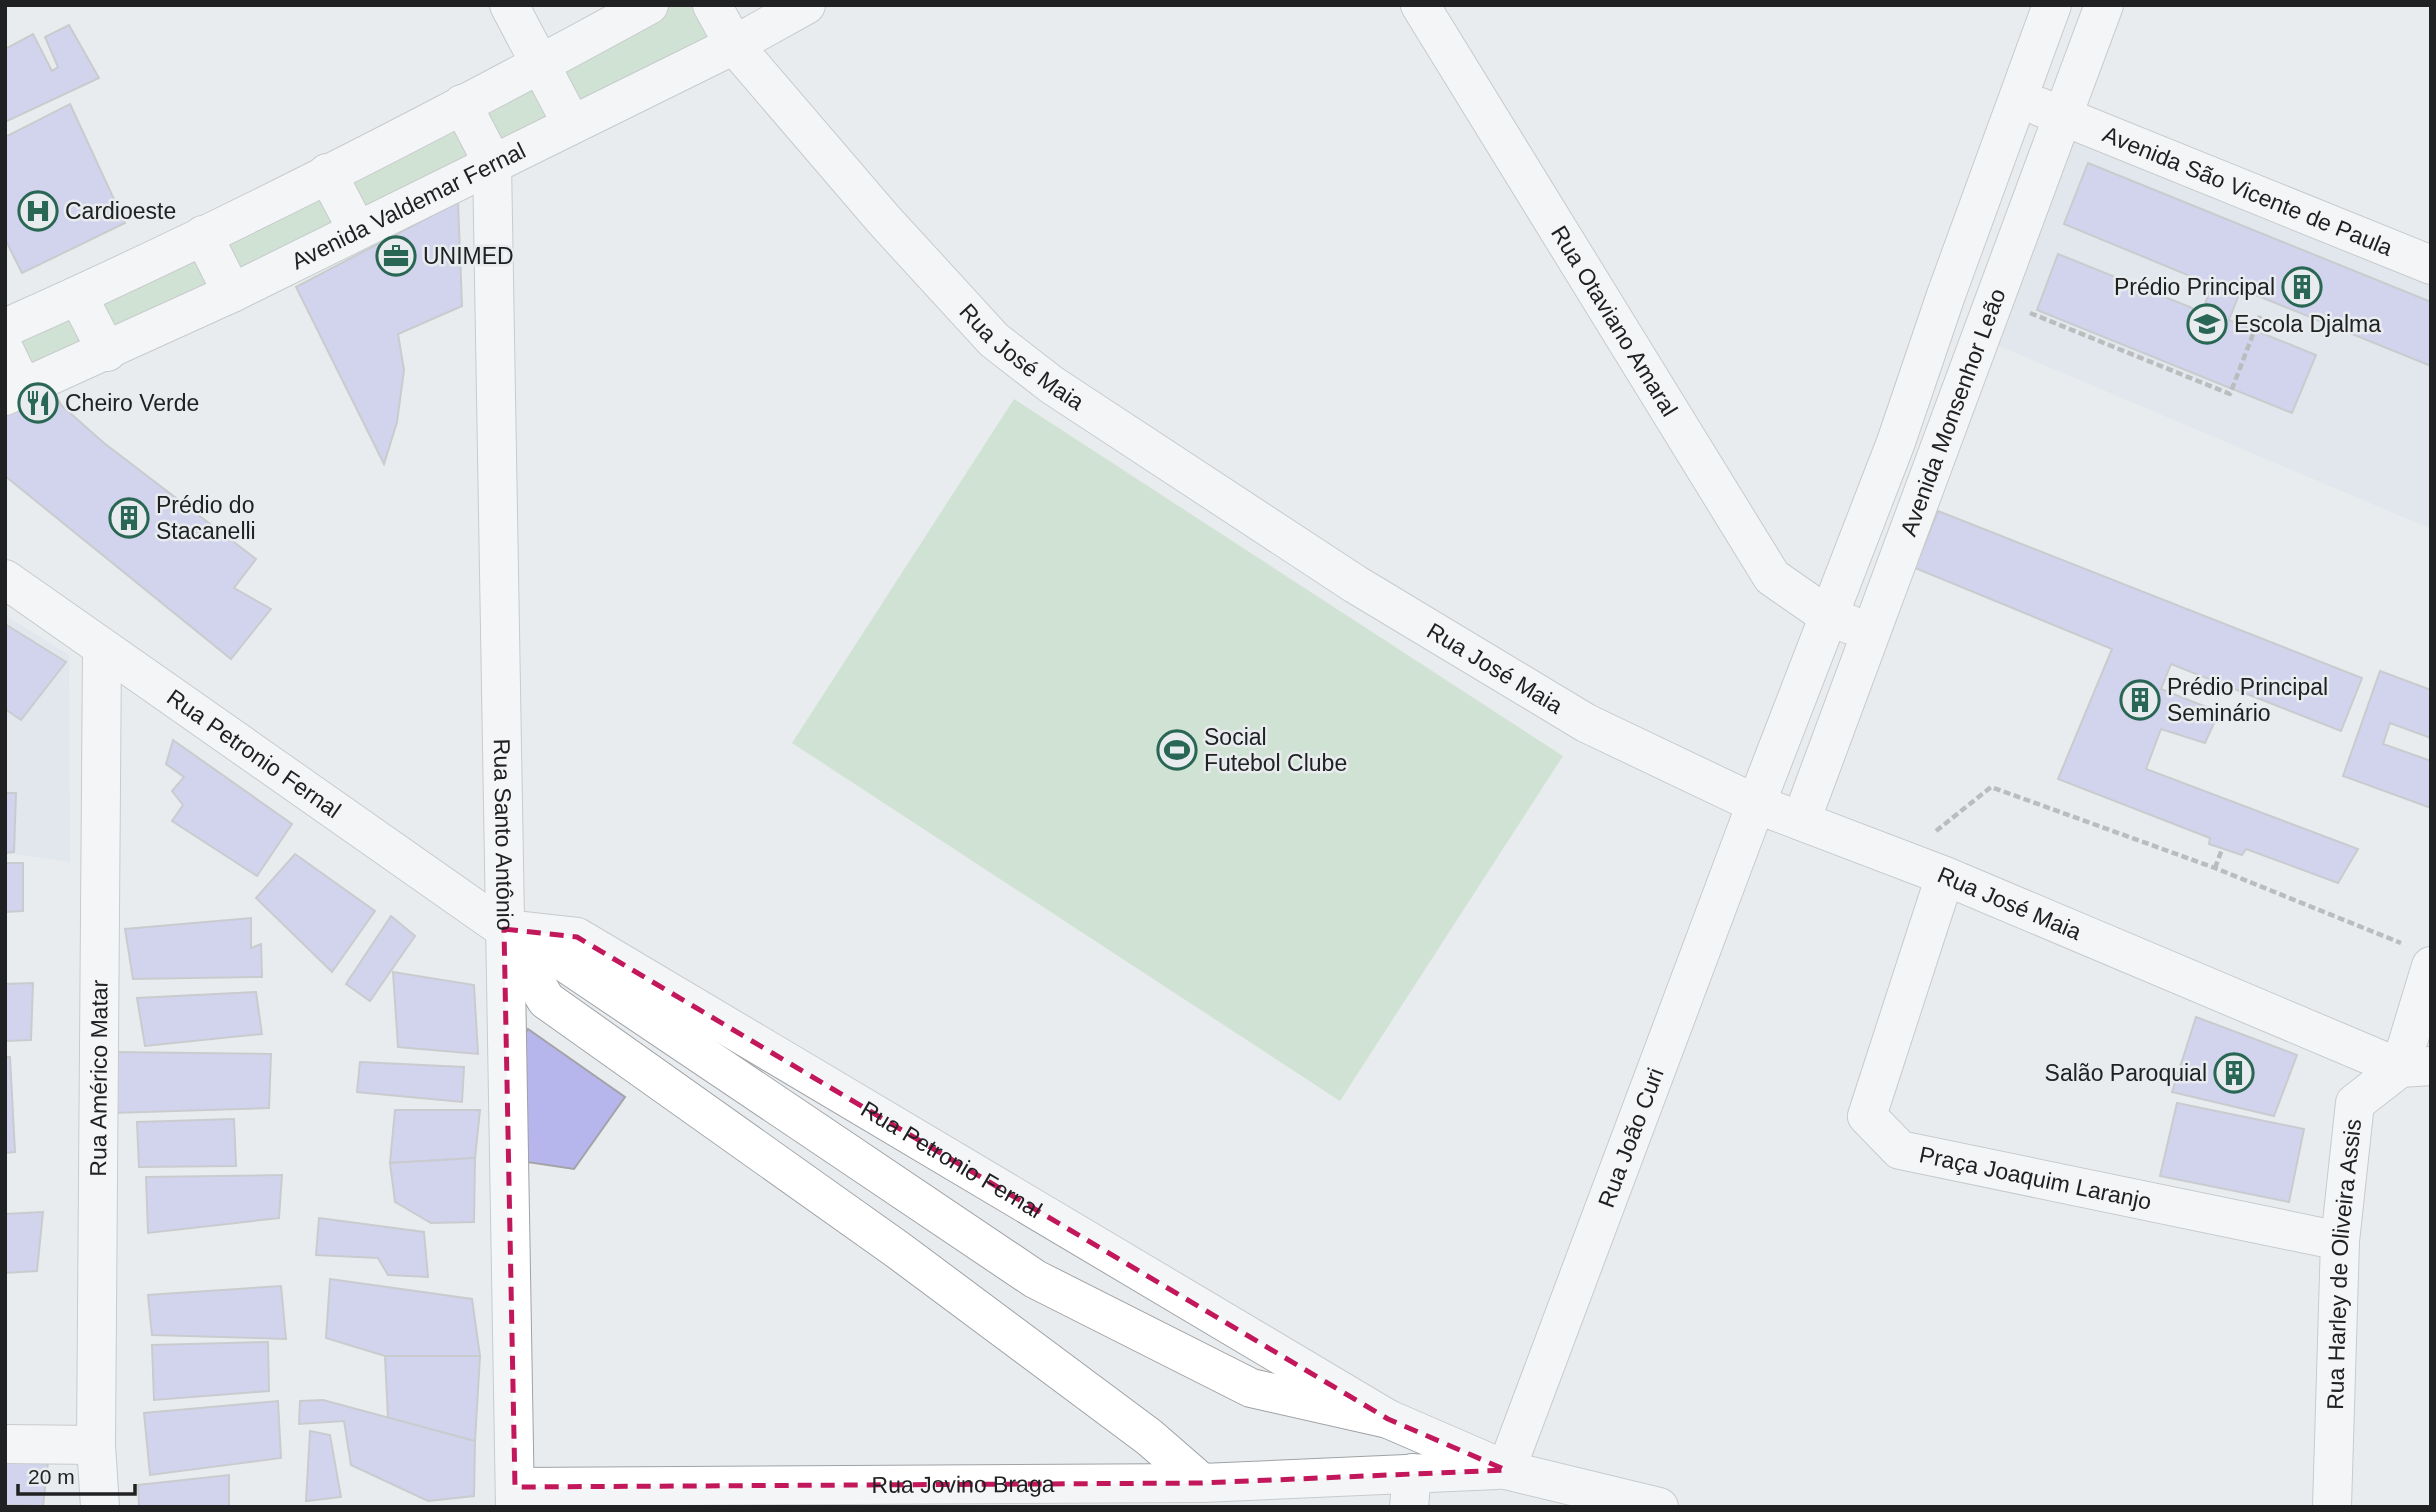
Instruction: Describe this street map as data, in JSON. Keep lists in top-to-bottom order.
{
  "streets": {
    "street": [
      "Avenida São Vicente de Paula",
      "Avenida Valdemar Fernal",
      "Rua Otaviano Amaral",
      "Rua José Maia",
      "Avenida Monsenhor Leão",
      "Rua Petronio Fernal",
      "Rua Santo Antônio",
      "Rua Américo Matar",
      "Rua João Curi",
      "Praça Joaquim Laranjo",
      "Rua Harley de Oliveira Assis",
      "Rua Jovino Braga"
    ]
  },
  "crossings": [
    ["Avenida São Vicente de Paula", "Avenida Monsenhor Leão"],
    ["Avenida Valdemar Fernal", "Rua José Maia"],
    ["Avenida Valdemar Fernal", "Rua Santo Antônio"],
    ["Rua Otaviano Amaral", "Avenida Monsenhor Leão"],
    ["Rua José Maia", "Avenida Monsenhor Leão"],
    ["Rua José Maia", "Rua João Curi"],
    ["Rua José Maia", "Praça Joaquim Laranjo"],
    ["Rua José Maia", "Rua Harley de Oliveira Assis"],
    ["Avenida Monsenhor Leão", "Rua João Curi"],
    ["Rua Petronio Fernal", "Rua Santo Antônio"],
    ["Rua Petronio Fernal", "Rua Américo Matar"],
    ["Rua Petronio Fernal", "Rua João Curi"],
    ["Rua Petronio Fernal", "Rua Jovino Braga"],
    ["Rua Santo Antônio", "Rua Jovino Braga"],
    ["Praça Joaquim Laranjo", "Rua Harley de Oliveira Assis"]
  ],
  "places": {
    "hospital": ["Cardioeste"],
    "office": ["UNIMED"],
    "building": [
      "Prédio Principal",
      "Prédio do Stacanelli",
      "Prédio Principal Seminário",
      "Salão Paroquial"
    ],
    "school or university": ["Escola Djalma"],
    "restaurant": ["Cheiro Verde"],
    "sports": ["Social Futebol Clube"]
  },
  "scale_bar": "20 m"
}
